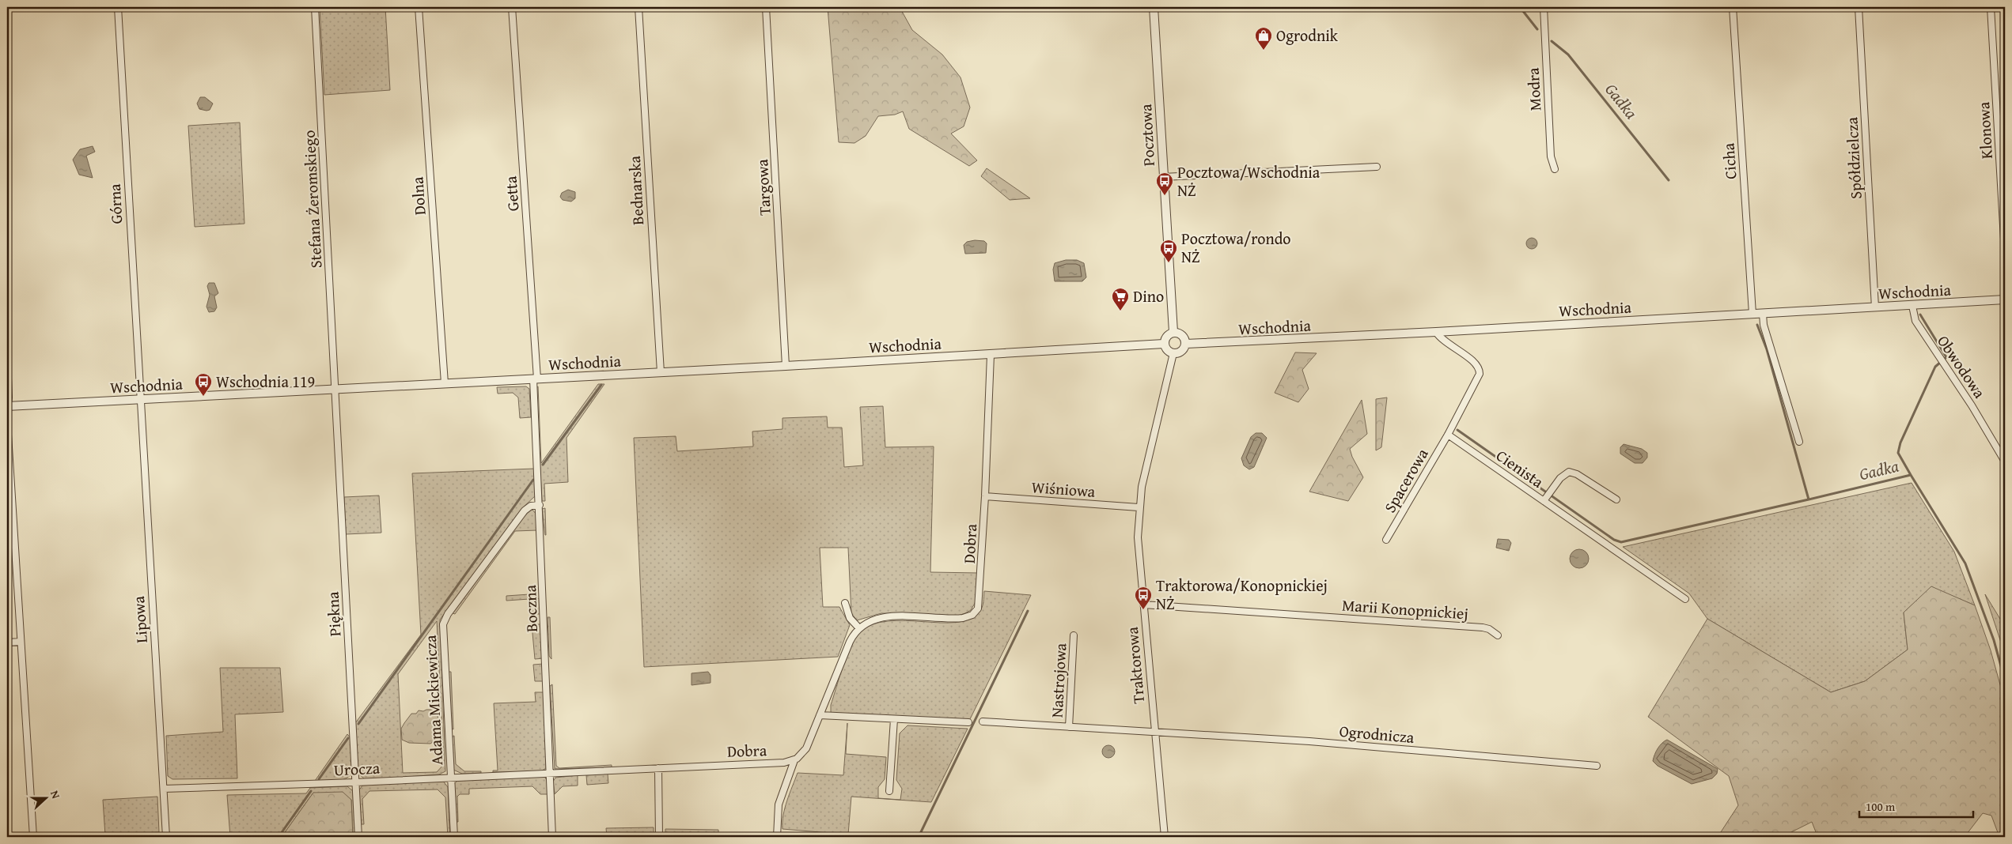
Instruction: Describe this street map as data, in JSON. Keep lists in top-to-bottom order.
{
  "streets": {
    "street": [
      "Modra",
      "Klonowa",
      "Pocztowa",
      "Spółdzielcza",
      "Cicha",
      "Targowa",
      "Bednarska",
      "Getta",
      "Dolna",
      "Stefana Żeromskiego",
      "Górna",
      "Wschodnia",
      "Obwodowa",
      "Cienista",
      "Spacerowa",
      "Wiśniowa",
      "Dobra",
      "Boczna",
      "Marii Konopnickiej",
      "Piękna",
      "Lipowa",
      "Traktorowa",
      "Nastrojowa",
      "Adama Mickiewicza",
      "Ogrodnicza",
      "Urocza"
    ]
  },
  "crossings": [
    ["Pocztowa", "Wschodnia"],
    ["Pocztowa", "Traktorowa"],
    ["Spółdzielcza", "Wschodnia"],
    ["Cicha", "Wschodnia"],
    ["Targowa", "Wschodnia"],
    ["Bednarska", "Wschodnia"],
    ["Getta", "Wschodnia"],
    ["Getta", "Boczna"],
    ["Dolna", "Wschodnia"],
    ["Stefana Żeromskiego", "Wschodnia"],
    ["Stefana Żeromskiego", "Piękna"],
    ["Górna", "Wschodnia"],
    ["Górna", "Lipowa"],
    ["Wschodnia", "Obwodowa"],
    ["Wschodnia", "Dobra"],
    ["Wschodnia", "Boczna"],
    ["Wschodnia", "Piękna"],
    ["Wschodnia", "Lipowa"],
    ["Wschodnia", "Traktorowa"],
    ["Cienista", "Spacerowa"],
    ["Wiśniowa", "Dobra"],
    ["Wiśniowa", "Traktorowa"],
    ["Dobra", "Boczna"],
    ["Dobra", "Urocza"],
    ["Boczna", "Adama Mickiewicza"],
    ["Boczna", "Urocza"],
    ["Marii Konopnickiej", "Traktorowa"],
    ["Piękna", "Urocza"],
    ["Lipowa", "Urocza"],
    ["Traktorowa", "Ogrodnicza"],
    ["Nastrojowa", "Ogrodnicza"],
    ["Adama Mickiewicza", "Urocza"]
  ],
  "water": ["Gadka"],
  "places": {
    "shop": ["Ogrodnik"],
    "bus stop": [
      "Pocztowa/Wschodnia NŻ",
      "Pocztowa/rondo NŻ",
      "Wschodnia 119",
      "Traktorowa/Konopnickiej NŻ"
    ],
    "supermarket": ["Dino"]
  },
  "scale_bar": "100 m",
  "north": "right"
}
